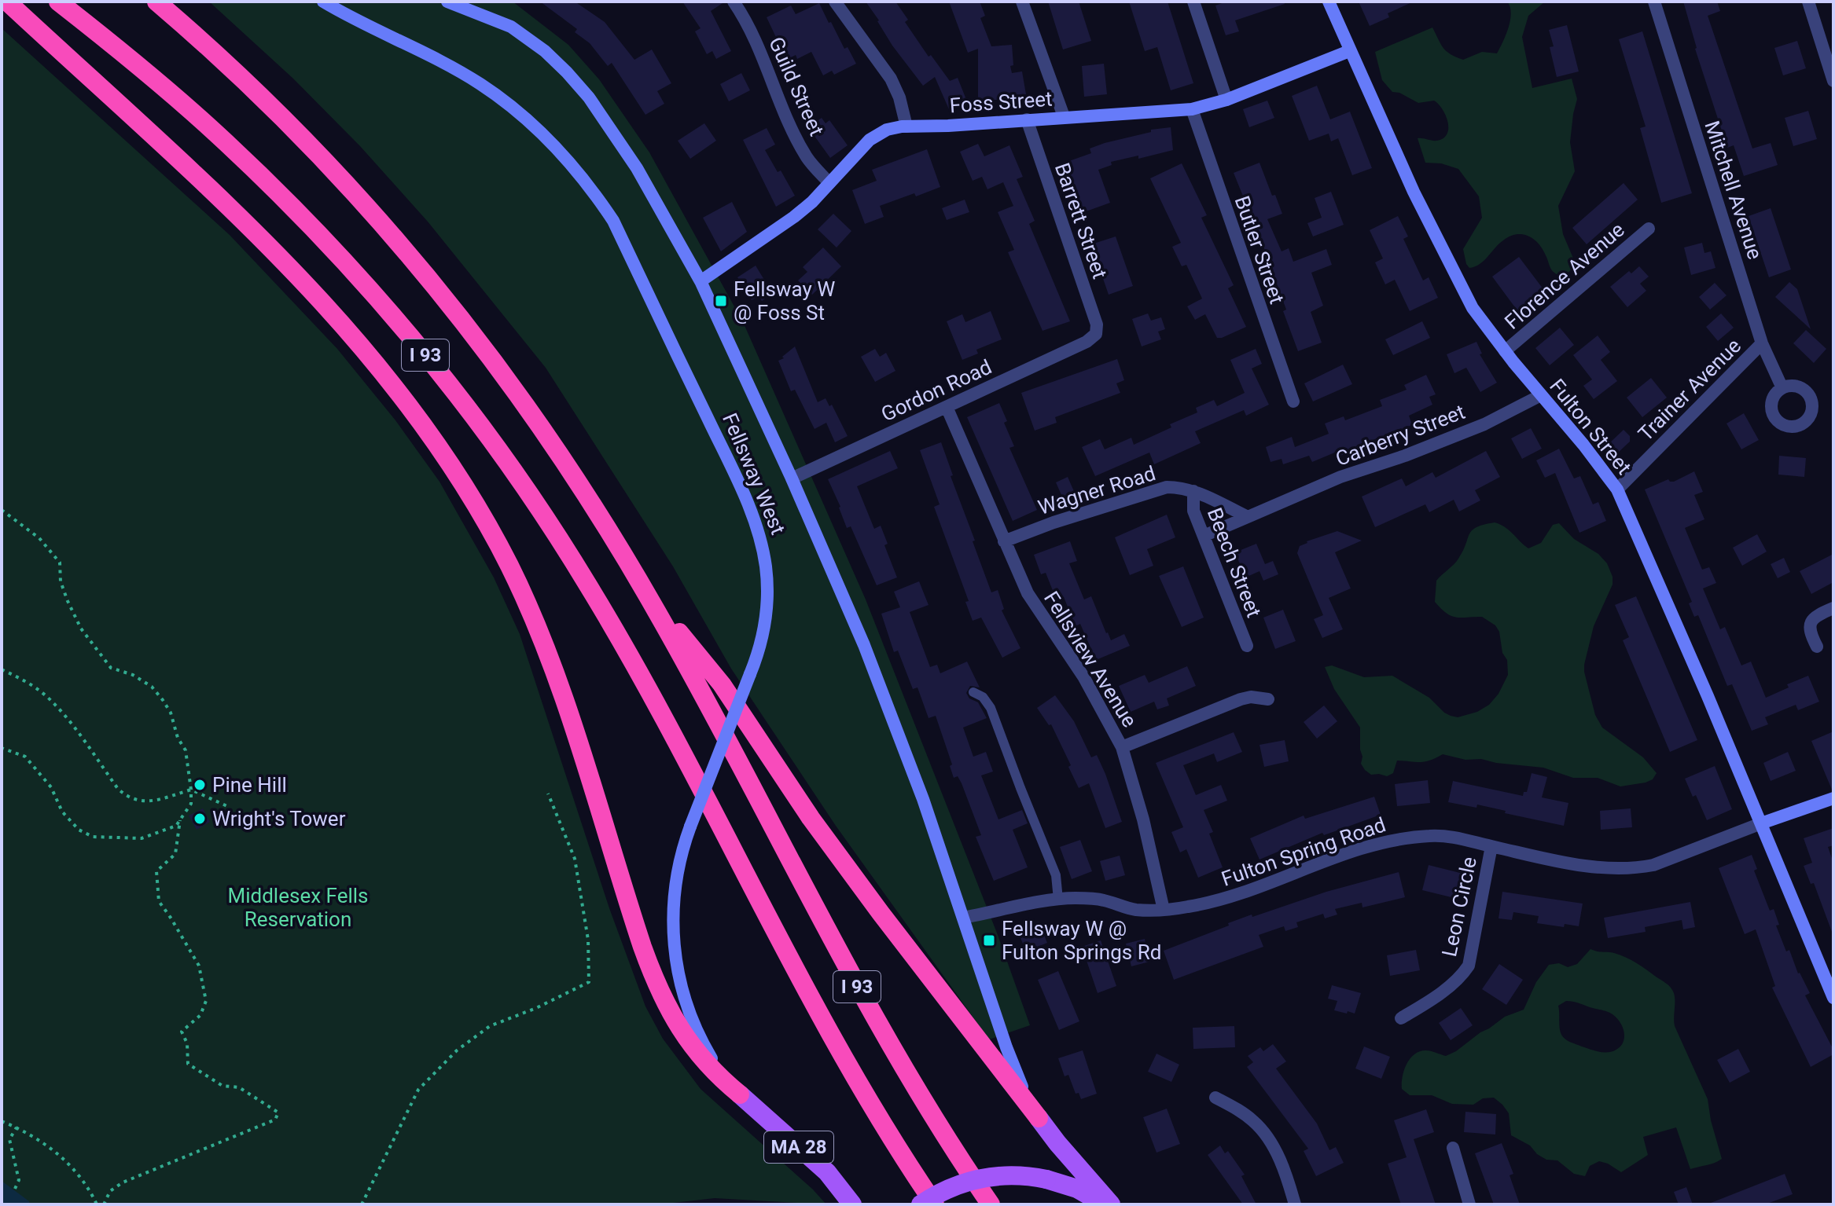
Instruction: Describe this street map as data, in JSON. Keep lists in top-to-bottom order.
{
  "streets": {
    "highway": ["I 93"],
    "main road": [
      "Foss Street",
      "Fulton Street",
      "Fellsway West",
      "Fulton Spring Road",
      "MA 28"
    ],
    "street": [
      "Guild Street",
      "Mitchell Avenue",
      "Barrett Street",
      "Butler Street",
      "Florence Avenue",
      "Trainer Avenue",
      "Gordon Road",
      "Carberry Street",
      "Wagner Road",
      "Beech Street",
      "Fellsview Avenue",
      "Leon Circle"
    ]
  },
  "crossings": [
    ["Guild Street", "Foss Street"],
    ["Foss Street", "Barrett Street"],
    ["Foss Street", "Butler Street"],
    ["Foss Street", "Fulton Street"],
    ["Foss Street", "Fellsway West"],
    ["Mitchell Avenue", "Trainer Avenue"],
    ["Barrett Street", "Gordon Road"],
    ["Florence Avenue", "Fulton Street"],
    ["Trainer Avenue", "Fulton Street"],
    ["Gordon Road", "Fellsway West"],
    ["Gordon Road", "Fellsview Avenue"],
    ["Fulton Street", "Carberry Street"],
    ["Fulton Street", "Fulton Spring Road"],
    ["Carberry Street", "Wagner Road"],
    ["Fellsway West", "Fulton Spring Road"],
    ["Wagner Road", "Beech Street"],
    ["Wagner Road", "Fellsview Avenue"],
    ["Fellsview Avenue", "Fulton Spring Road"],
    ["Fulton Spring Road", "Leon Circle"]
  ],
  "parks": ["Middlesex Fells Reservation"],
  "places": {
    "transit": ["Fellsway W @ Foss St", "Fellsway W @ Fulton Springs Rd"],
    "other": ["Pine Hill", "Wright's Tower"]
  }
}
